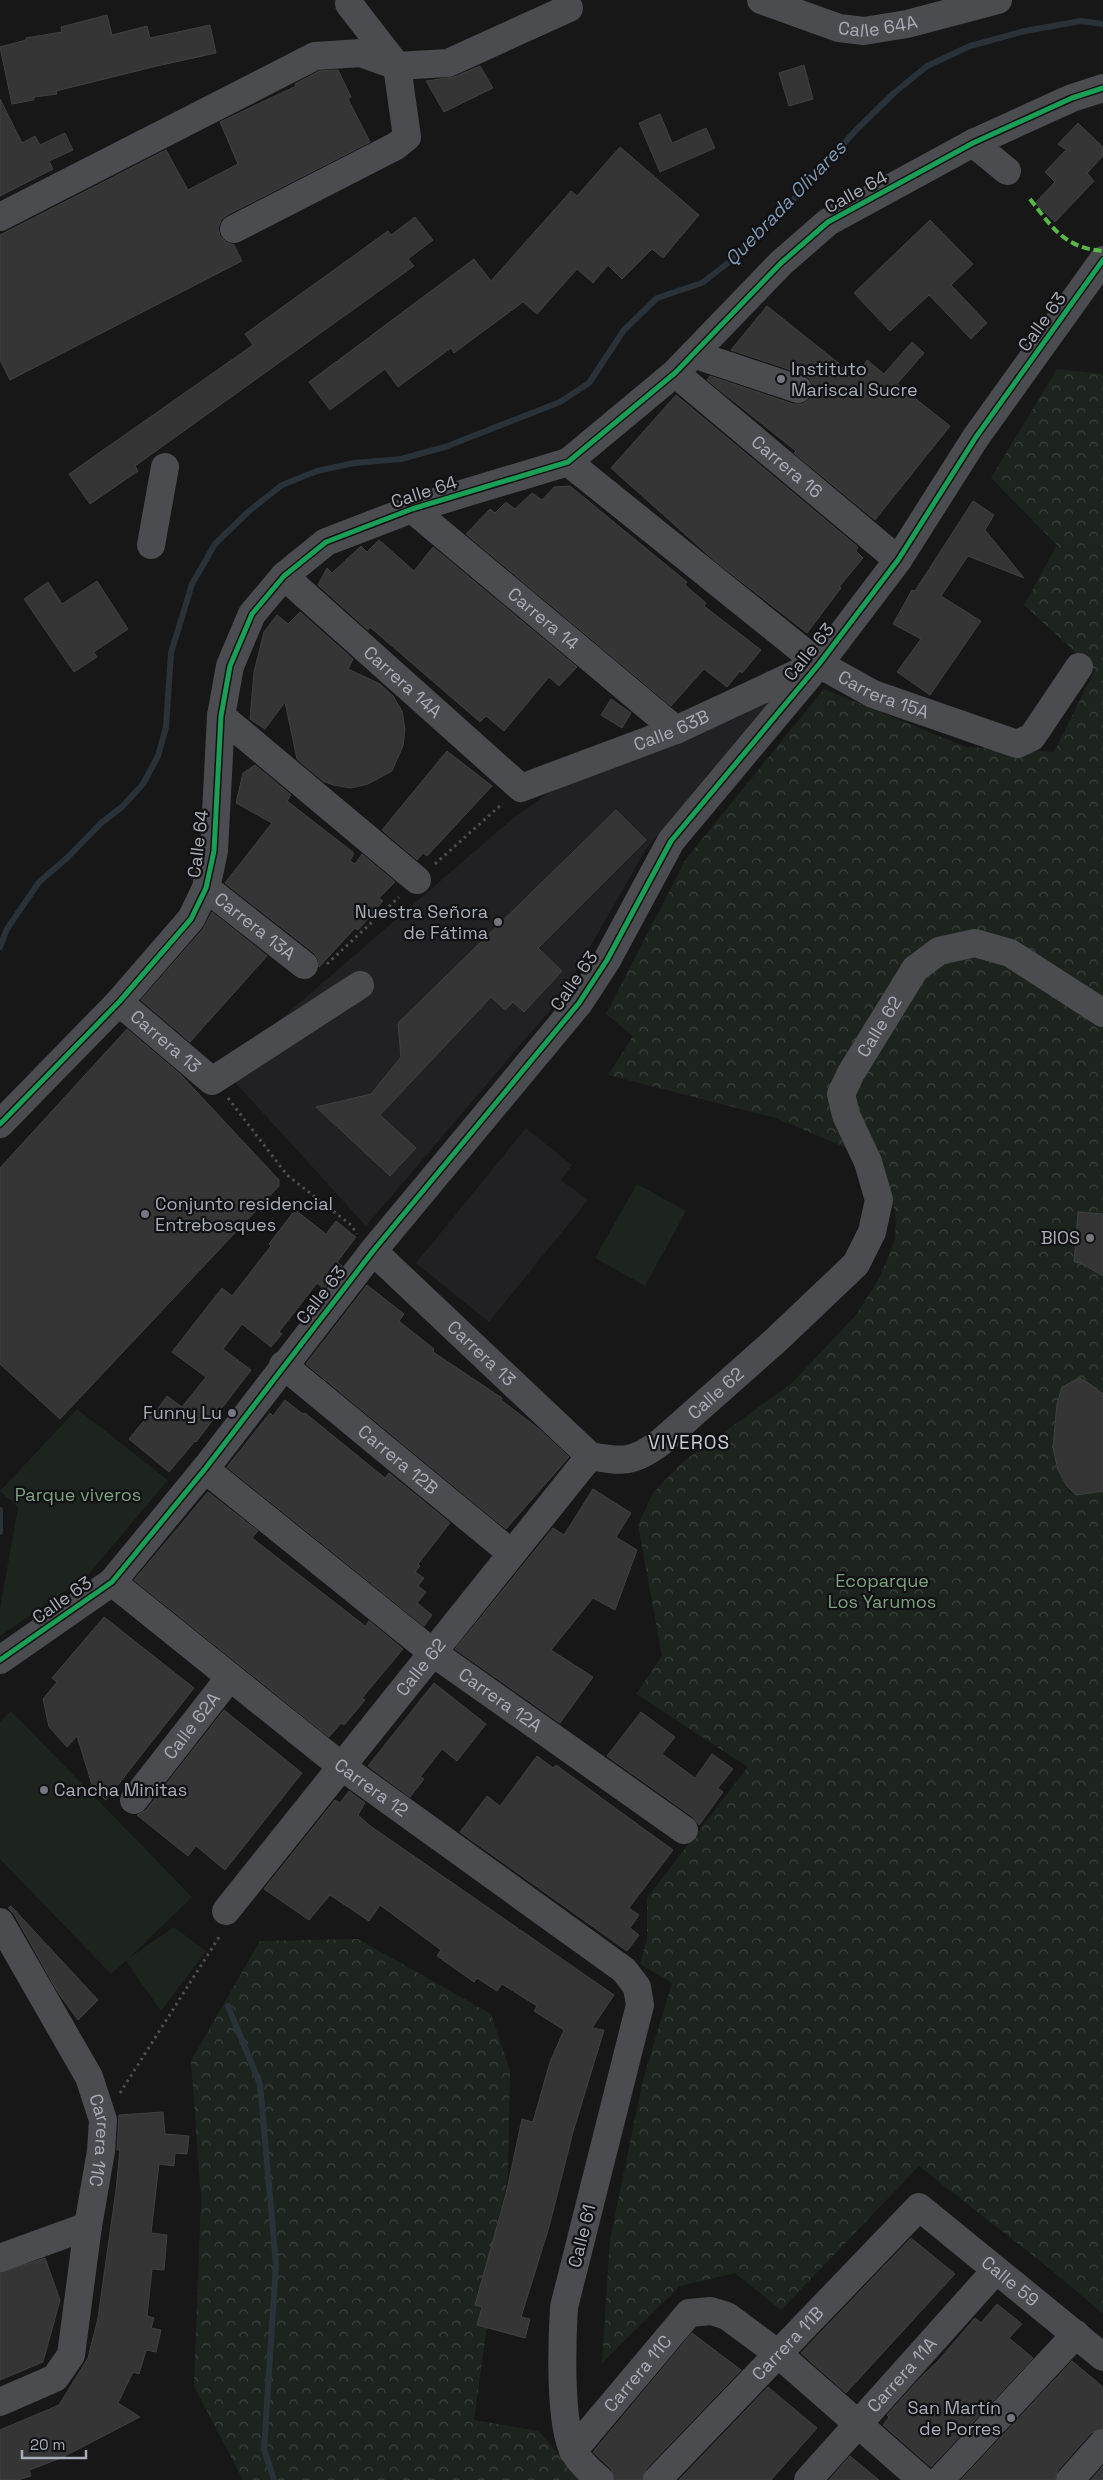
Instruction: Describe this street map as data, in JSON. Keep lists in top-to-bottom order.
{
  "streets": {
    "street": [
      "Calle 64A",
      "Calle 64",
      "Calle 63",
      "Carrera 16",
      "Carrera 14",
      "Carrera 14A",
      "Carrera 15A",
      "Calle 63B",
      "Carrera 13A",
      "Calle 62",
      "Carrera 13",
      "Carrera 12B",
      "Carrera 12A",
      "Calle 62A",
      "Carrera 12",
      "Carrera 11C",
      "Calle 61",
      "Calle 59",
      "Carrera 11B",
      "Carrera 11A"
    ]
  },
  "crossings": [
    ["Calle 64", "Carrera 16"],
    ["Calle 64", "Carrera 14"],
    ["Calle 64", "Carrera 14A"],
    ["Calle 64", "Carrera 15A"],
    ["Calle 64", "Carrera 13A"],
    ["Calle 64", "Carrera 13"],
    ["Calle 63", "Carrera 16"],
    ["Calle 63", "Carrera 15A"],
    ["Calle 63", "Calle 63B"],
    ["Calle 63", "Carrera 13"],
    ["Calle 63", "Carrera 12B"],
    ["Calle 63", "Carrera 12A"],
    ["Calle 63", "Carrera 12"],
    ["Carrera 14", "Calle 63B"],
    ["Carrera 14A", "Calle 63B"],
    ["Carrera 15A", "Calle 63B"],
    ["Calle 62", "Carrera 13"],
    ["Calle 62", "Carrera 12B"],
    ["Calle 62", "Carrera 12A"],
    ["Calle 62", "Carrera 12"],
    ["Calle 62A", "Carrera 12"],
    ["Carrera 12", "Calle 61"],
    ["Carrera 11C", "Calle 61"],
    ["Carrera 11C", "Carrera 11B"],
    ["Calle 59", "Carrera 11B"],
    ["Calle 59", "Carrera 11A"]
  ],
  "districts": ["VIVEROS"],
  "water": ["Quebrada Olivares"],
  "parks": ["Parque viveros", "Ecoparque Los Yarumos"],
  "places": [
    "Instituto Mariscal Sucre",
    "Nuestra Señora de Fátima",
    "Conjunto residencial Entrebosques",
    "BIOS",
    "Funny Lu",
    "Cancha Minitas",
    "San Martín de Porres"
  ],
  "scale_bar": "20 m"
}
